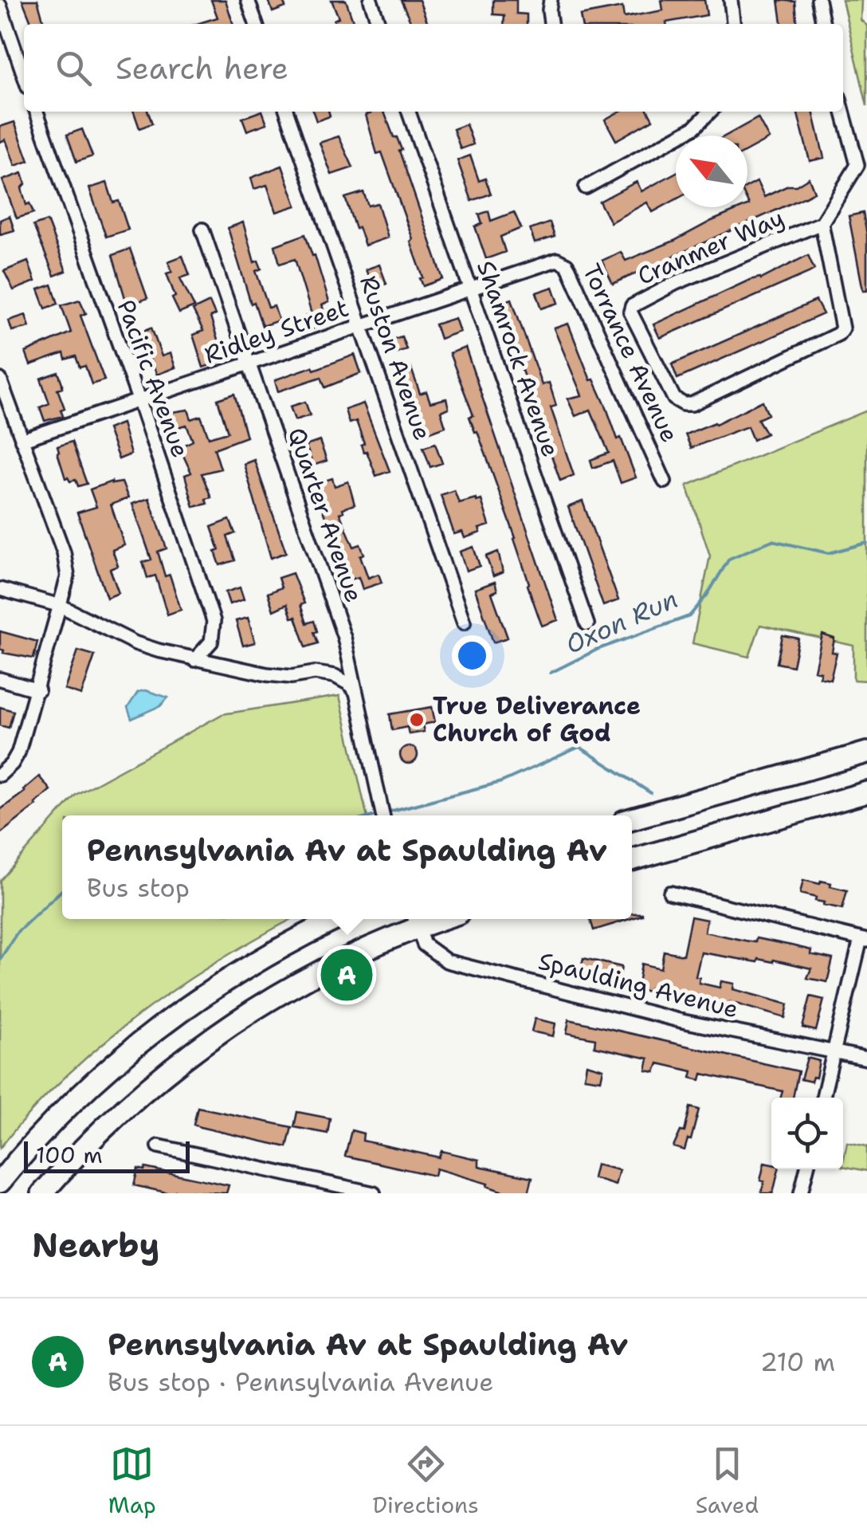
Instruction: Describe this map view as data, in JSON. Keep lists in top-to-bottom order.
{
  "streets": {
    "street": [
      "Cranmer Way",
      "Ridley Street",
      "Torrance Avenue",
      "Ruston Avenue",
      "Shamrock Avenue",
      "Pacific Avenue",
      "Quarter Avenue",
      "Spaulding Avenue"
    ]
  },
  "crossings": [
    ["Ridley Street", "Torrance Avenue"],
    ["Ridley Street", "Ruston Avenue"],
    ["Ridley Street", "Shamrock Avenue"],
    ["Ridley Street", "Pacific Avenue"],
    ["Ridley Street", "Quarter Avenue"]
  ],
  "water": ["Oxon Run"],
  "places": ["True Deliverance Church of God"],
  "scale_bar": "100 m",
  "north": "top left",
  "page": {
    "search": "Search here",
    "popup": ["Pennsylvania Av at Spaulding Av", "Bus stop"],
    "pins": "A",
    "scale": "100 m",
    "heading": "Nearby",
    "list": [
      {
        "mark": "A",
        "name": "Pennsylvania Av at Spaulding Av",
        "note": "Bus stop · Pennsylvania Avenue",
        "value": "210 m"
      }
    ],
    "nav": ["Map", "Directions", "Saved"]
  }
}
